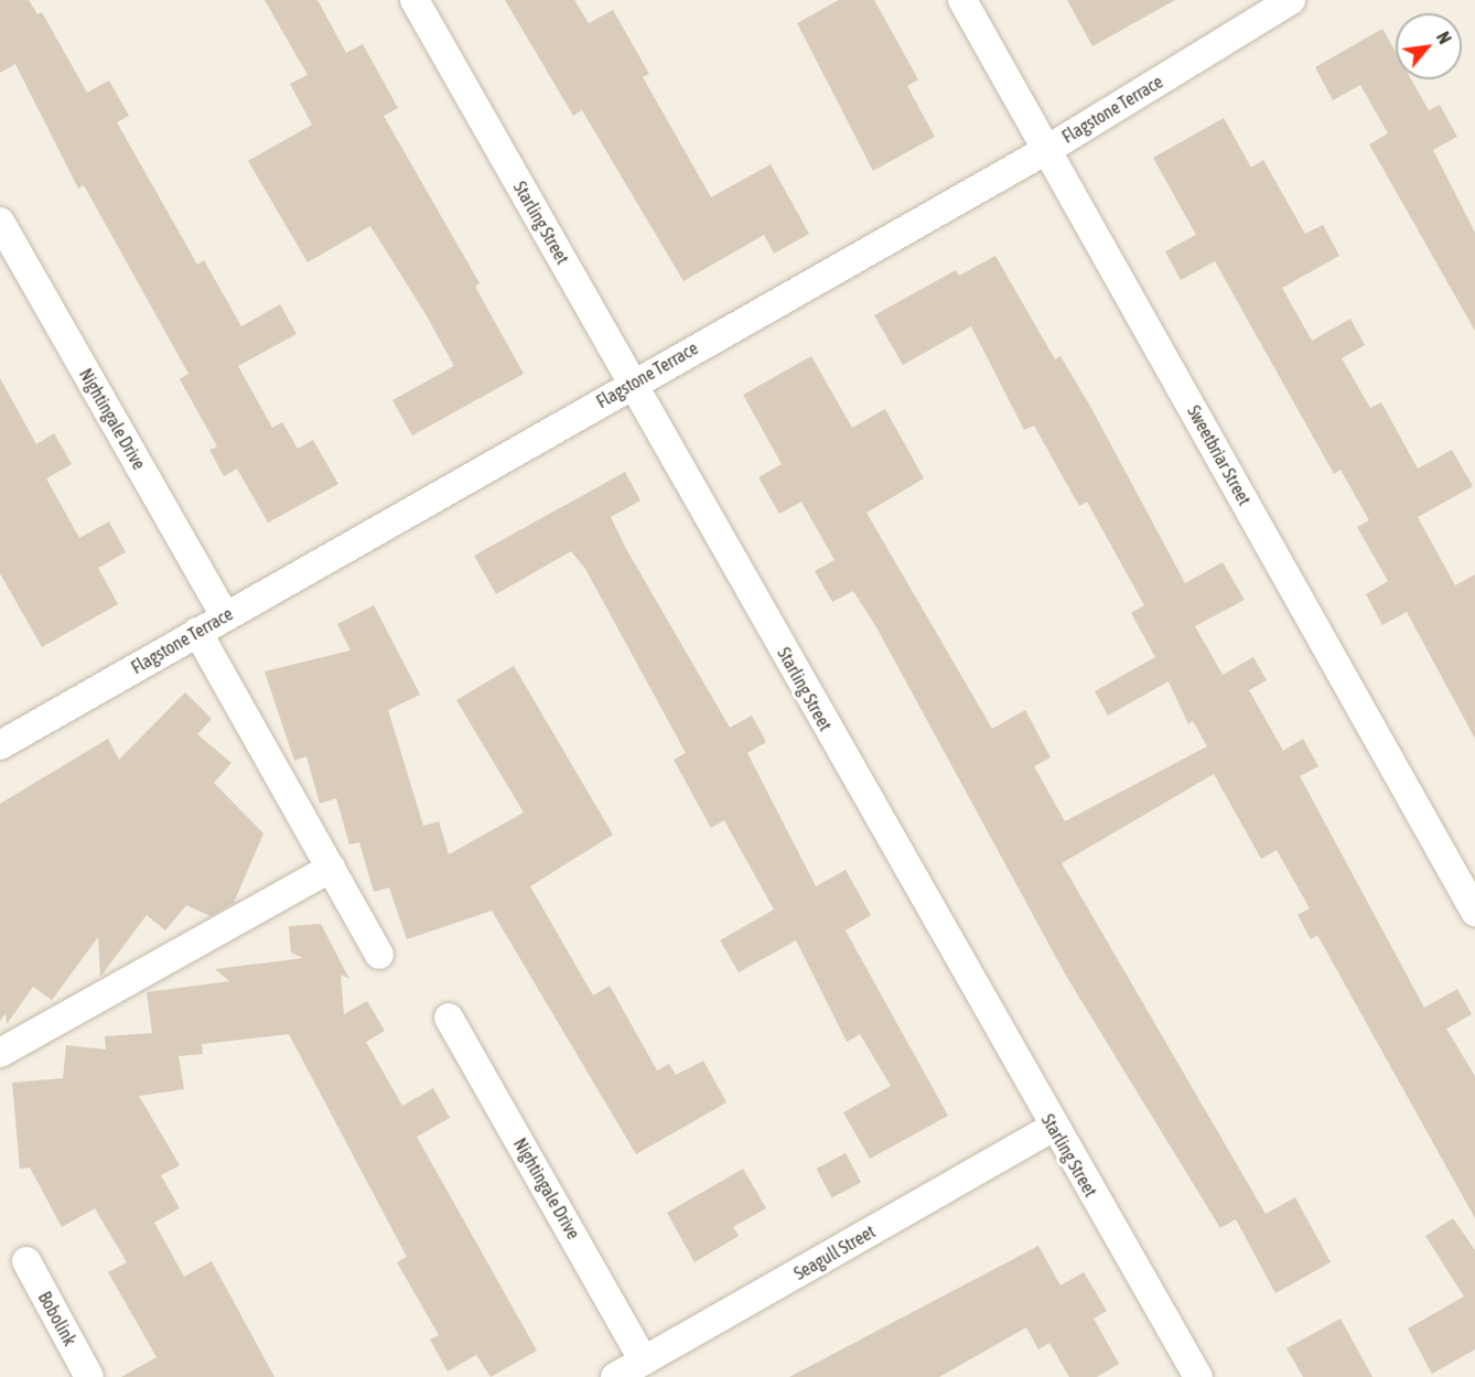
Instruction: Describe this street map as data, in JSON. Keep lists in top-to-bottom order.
{
  "streets": {
    "street": [
      "Flagstone Terrace",
      "Starling Street",
      "Nightingale Drive",
      "Sweetbriar Street",
      "Seagull Street",
      "Bobolink"
    ]
  },
  "crossings": [
    ["Flagstone Terrace", "Starling Street"],
    ["Flagstone Terrace", "Nightingale Drive"],
    ["Flagstone Terrace", "Sweetbriar Street"],
    ["Starling Street", "Seagull Street"],
    ["Nightingale Drive", "Seagull Street"]
  ],
  "north": "top right"
}
